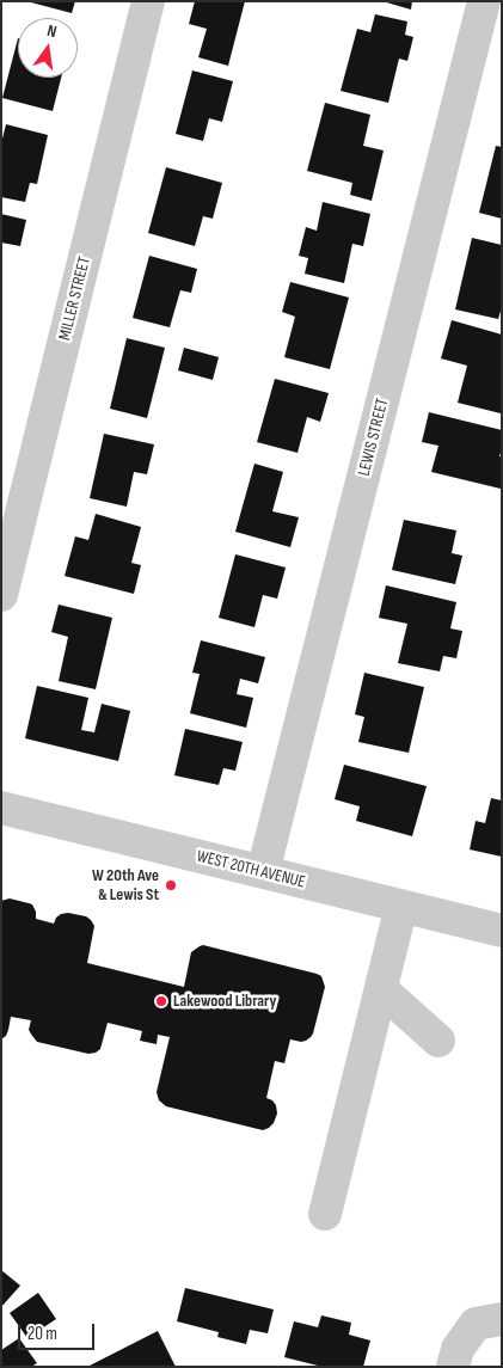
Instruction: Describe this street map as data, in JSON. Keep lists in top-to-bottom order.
{
  "streets": {
    "street": ["MILLER STREET", "LEWIS STREET", "WEST 20TH AVENUE"]
  },
  "crossings": [
    ["LEWIS STREET", "WEST 20TH AVENUE"]
  ],
  "places": ["W 20th Ave & Lewis St", "Lakewood Library"],
  "scale_bar": "20 m",
  "north": "top"
}
